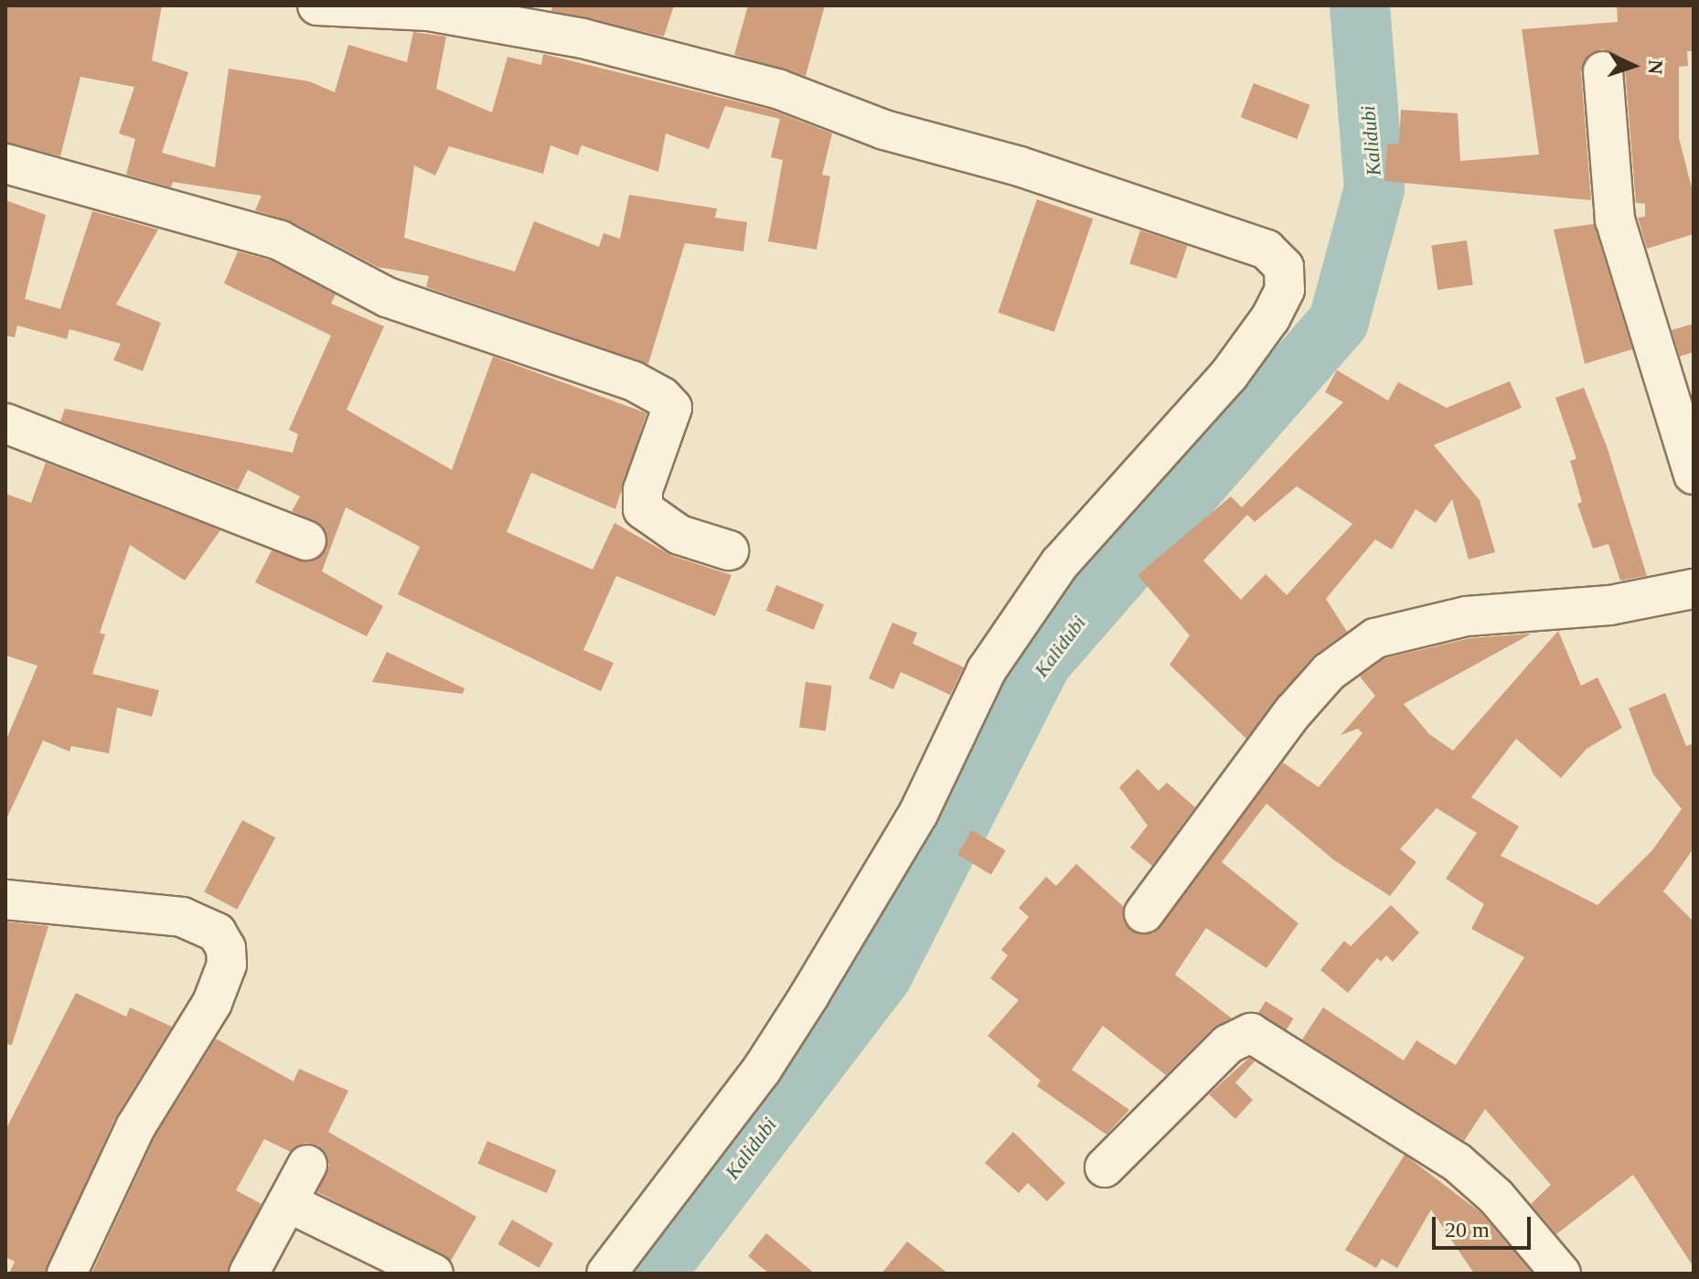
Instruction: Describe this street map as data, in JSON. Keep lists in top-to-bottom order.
{
  "water": ["Kalidubi"],
  "scale_bar": "20 m",
  "north": "right"
}
